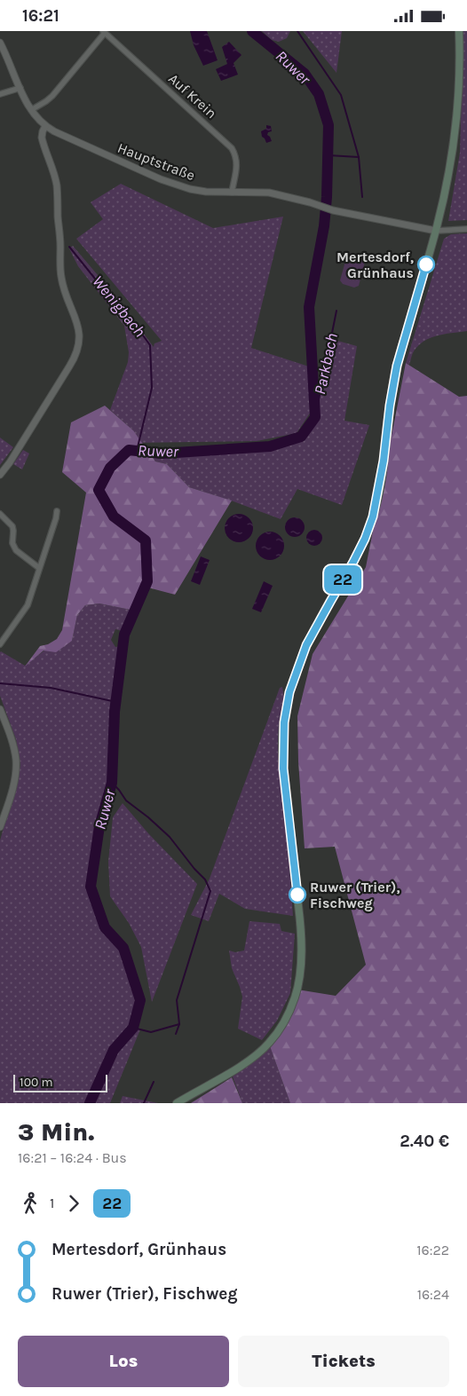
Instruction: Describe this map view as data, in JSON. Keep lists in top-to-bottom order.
{
  "streets": {
    "street": ["Auf Krein", "Hauptstraße"]
  },
  "crossings": [
    ["Auf Krein", "Hauptstraße"]
  ],
  "water": ["Ruwer", "Wenigbach", "Parkbach"],
  "places": ["Mertesdorf, Grünhaus", "Ruwer (Trier), Fischweg"],
  "lines": ["bus line 22"],
  "scale_bar": "100 m",
  "page": {
    "status": "16:21",
    "on_map": "22",
    "scale": "100 m",
    "heading": ["3 Min.", "16:21 – 16:24 · Bus", "2.40 €"],
    "legs": ["1", "22"],
    "list": [
      {
        "name": "Mertesdorf, Grünhaus",
        "value": "16:22"
      },
      {
        "name": "Ruwer (Trier), Fischweg",
        "value": "16:24"
      }
    ],
    "buttons": ["Los", "Tickets"]
  }
}
